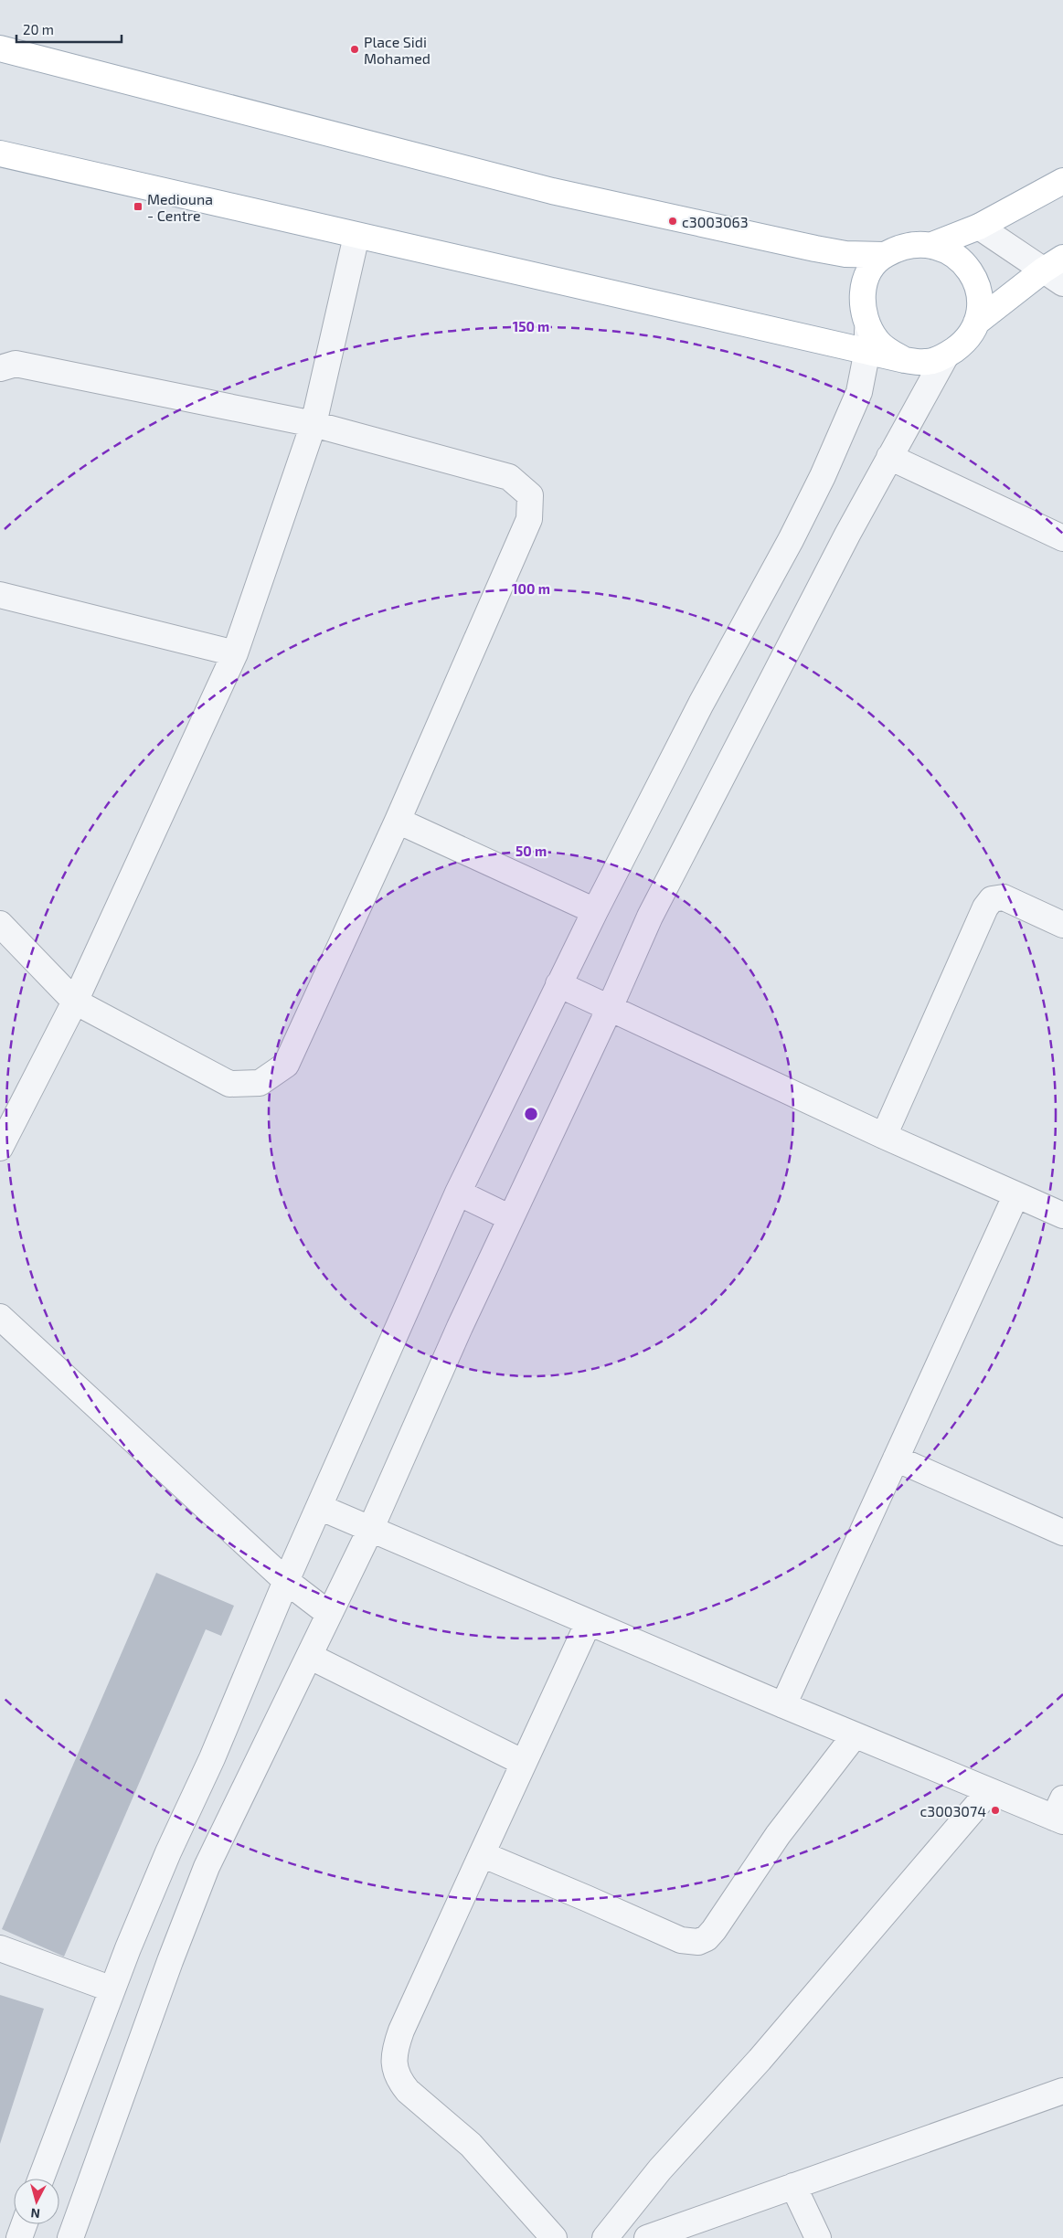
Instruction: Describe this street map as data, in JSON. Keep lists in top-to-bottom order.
{
  "places": {
    "other": ["Place Sidi Mohamed", "c3003063", "c3003074"],
    "transit": ["Mediouna - Centre"]
  },
  "scale_bar": "20 m",
  "north": "bottom",
  "rings": ["150 m", "100 m", "50 m"]
}
